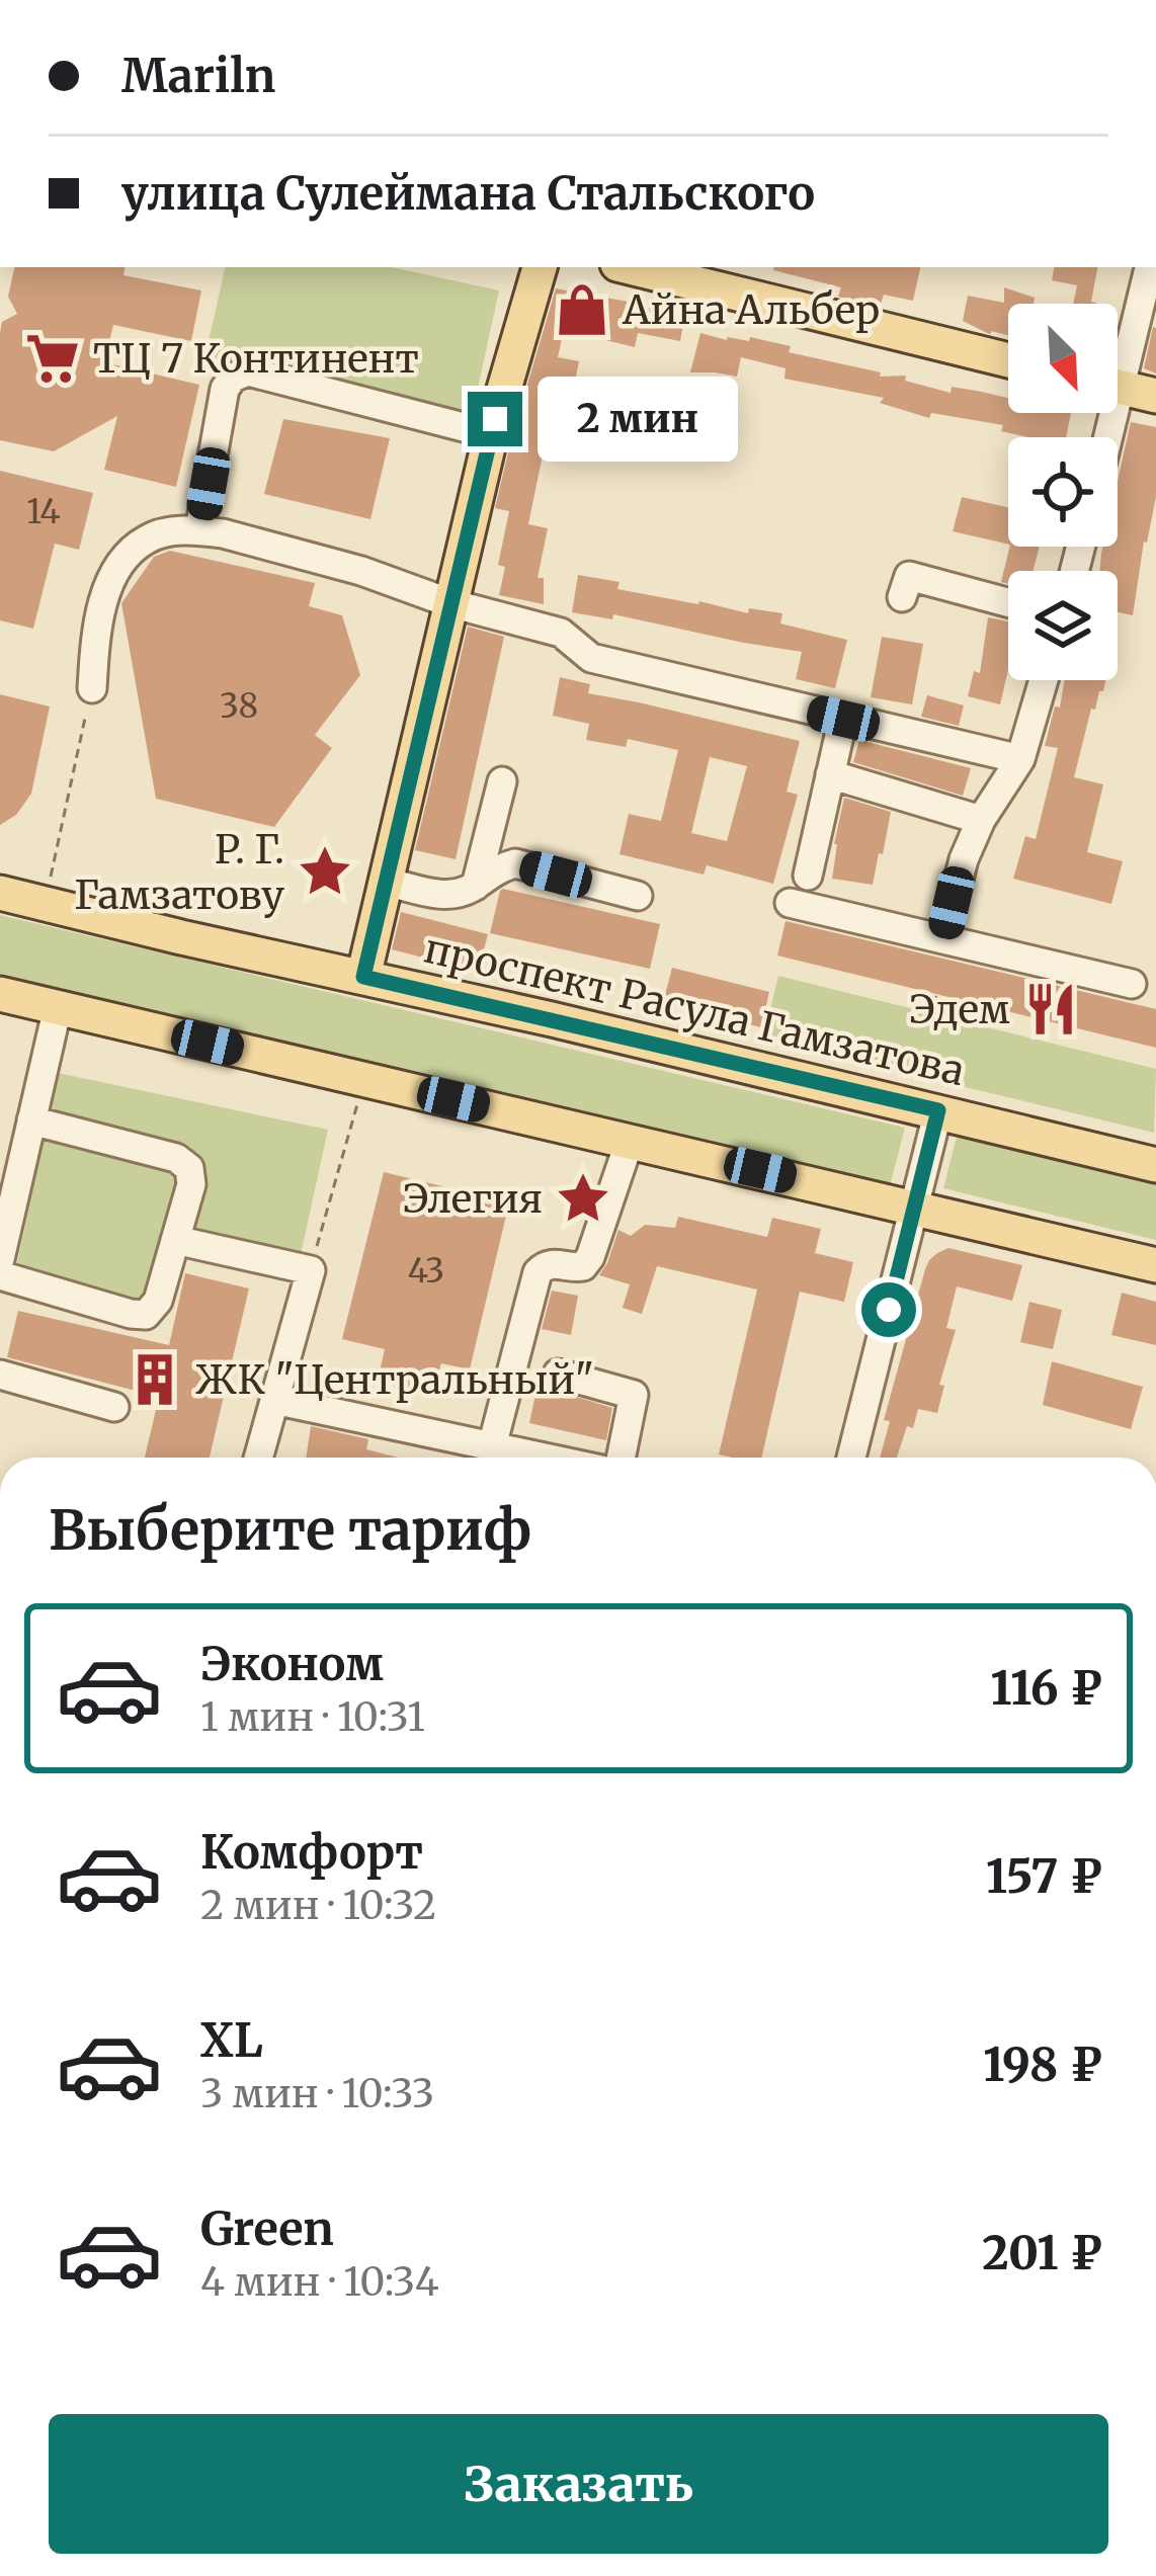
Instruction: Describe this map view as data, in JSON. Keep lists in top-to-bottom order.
{
  "streets": {
    "main road": ["проспект Расула Гамзатова"]
  },
  "places": {
    "shop": ["Айна Альбер"],
    "supermarket": ["ТЦ 7 Континент"],
    "place": ["Р. Г. Гамзатову", "Элегия"],
    "restaurant": ["Эдем"],
    "building": ["ЖК \"Центральный\""]
  },
  "house_numbers": ["14", "38", "43"],
  "north": "bottom right",
  "page": {
    "banner": ["Mariln", "улица Сулеймана Стальского"],
    "bubble": "2 мин",
    "heading": "Выберите тариф",
    "list": [
      {
        "name": "Эконом",
        "note": "1 мин · 10:31",
        "value": "116 ₽"
      },
      {
        "name": "Комфорт",
        "note": "2 мин · 10:32",
        "value": "157 ₽"
      },
      {
        "name": "XL",
        "note": "3 мин · 10:33",
        "value": "198 ₽"
      },
      {
        "name": "Green",
        "note": "4 мин · 10:34",
        "value": "201 ₽"
      }
    ],
    "buttons": "Заказать"
  }
}
